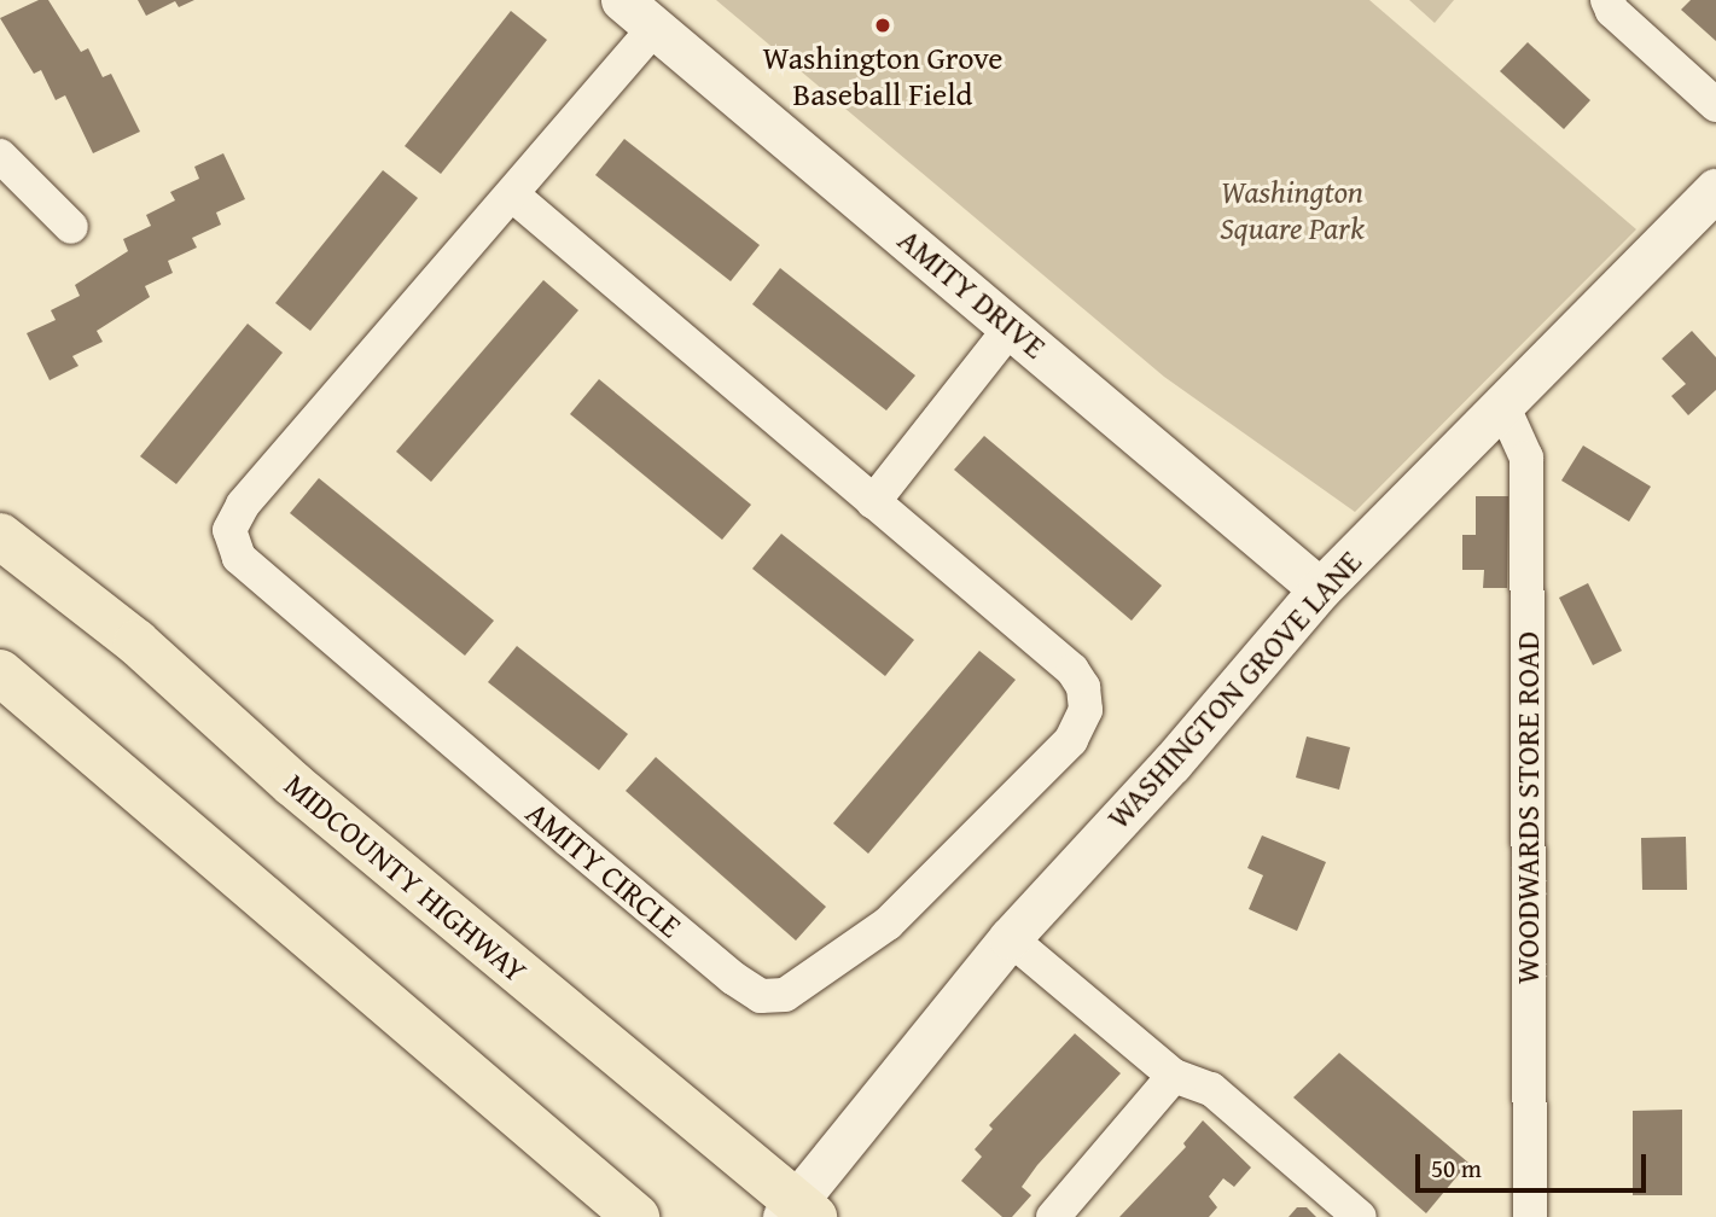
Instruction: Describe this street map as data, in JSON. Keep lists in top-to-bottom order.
{
  "streets": {
    "main road": ["MIDCOUNTY HIGHWAY"],
    "street": [
      "AMITY DRIVE",
      "WASHINGTON GROVE LANE",
      "WOODWARDS STORE ROAD",
      "AMITY CIRCLE"
    ]
  },
  "crossings": [
    ["AMITY DRIVE", "WASHINGTON GROVE LANE"],
    ["AMITY DRIVE", "AMITY CIRCLE"],
    ["WASHINGTON GROVE LANE", "WOODWARDS STORE ROAD"],
    ["WASHINGTON GROVE LANE", "MIDCOUNTY HIGHWAY"]
  ],
  "parks": ["Washington Square Park"],
  "places": ["Washington Grove Baseball Field"],
  "scale_bar": "50 m"
}
